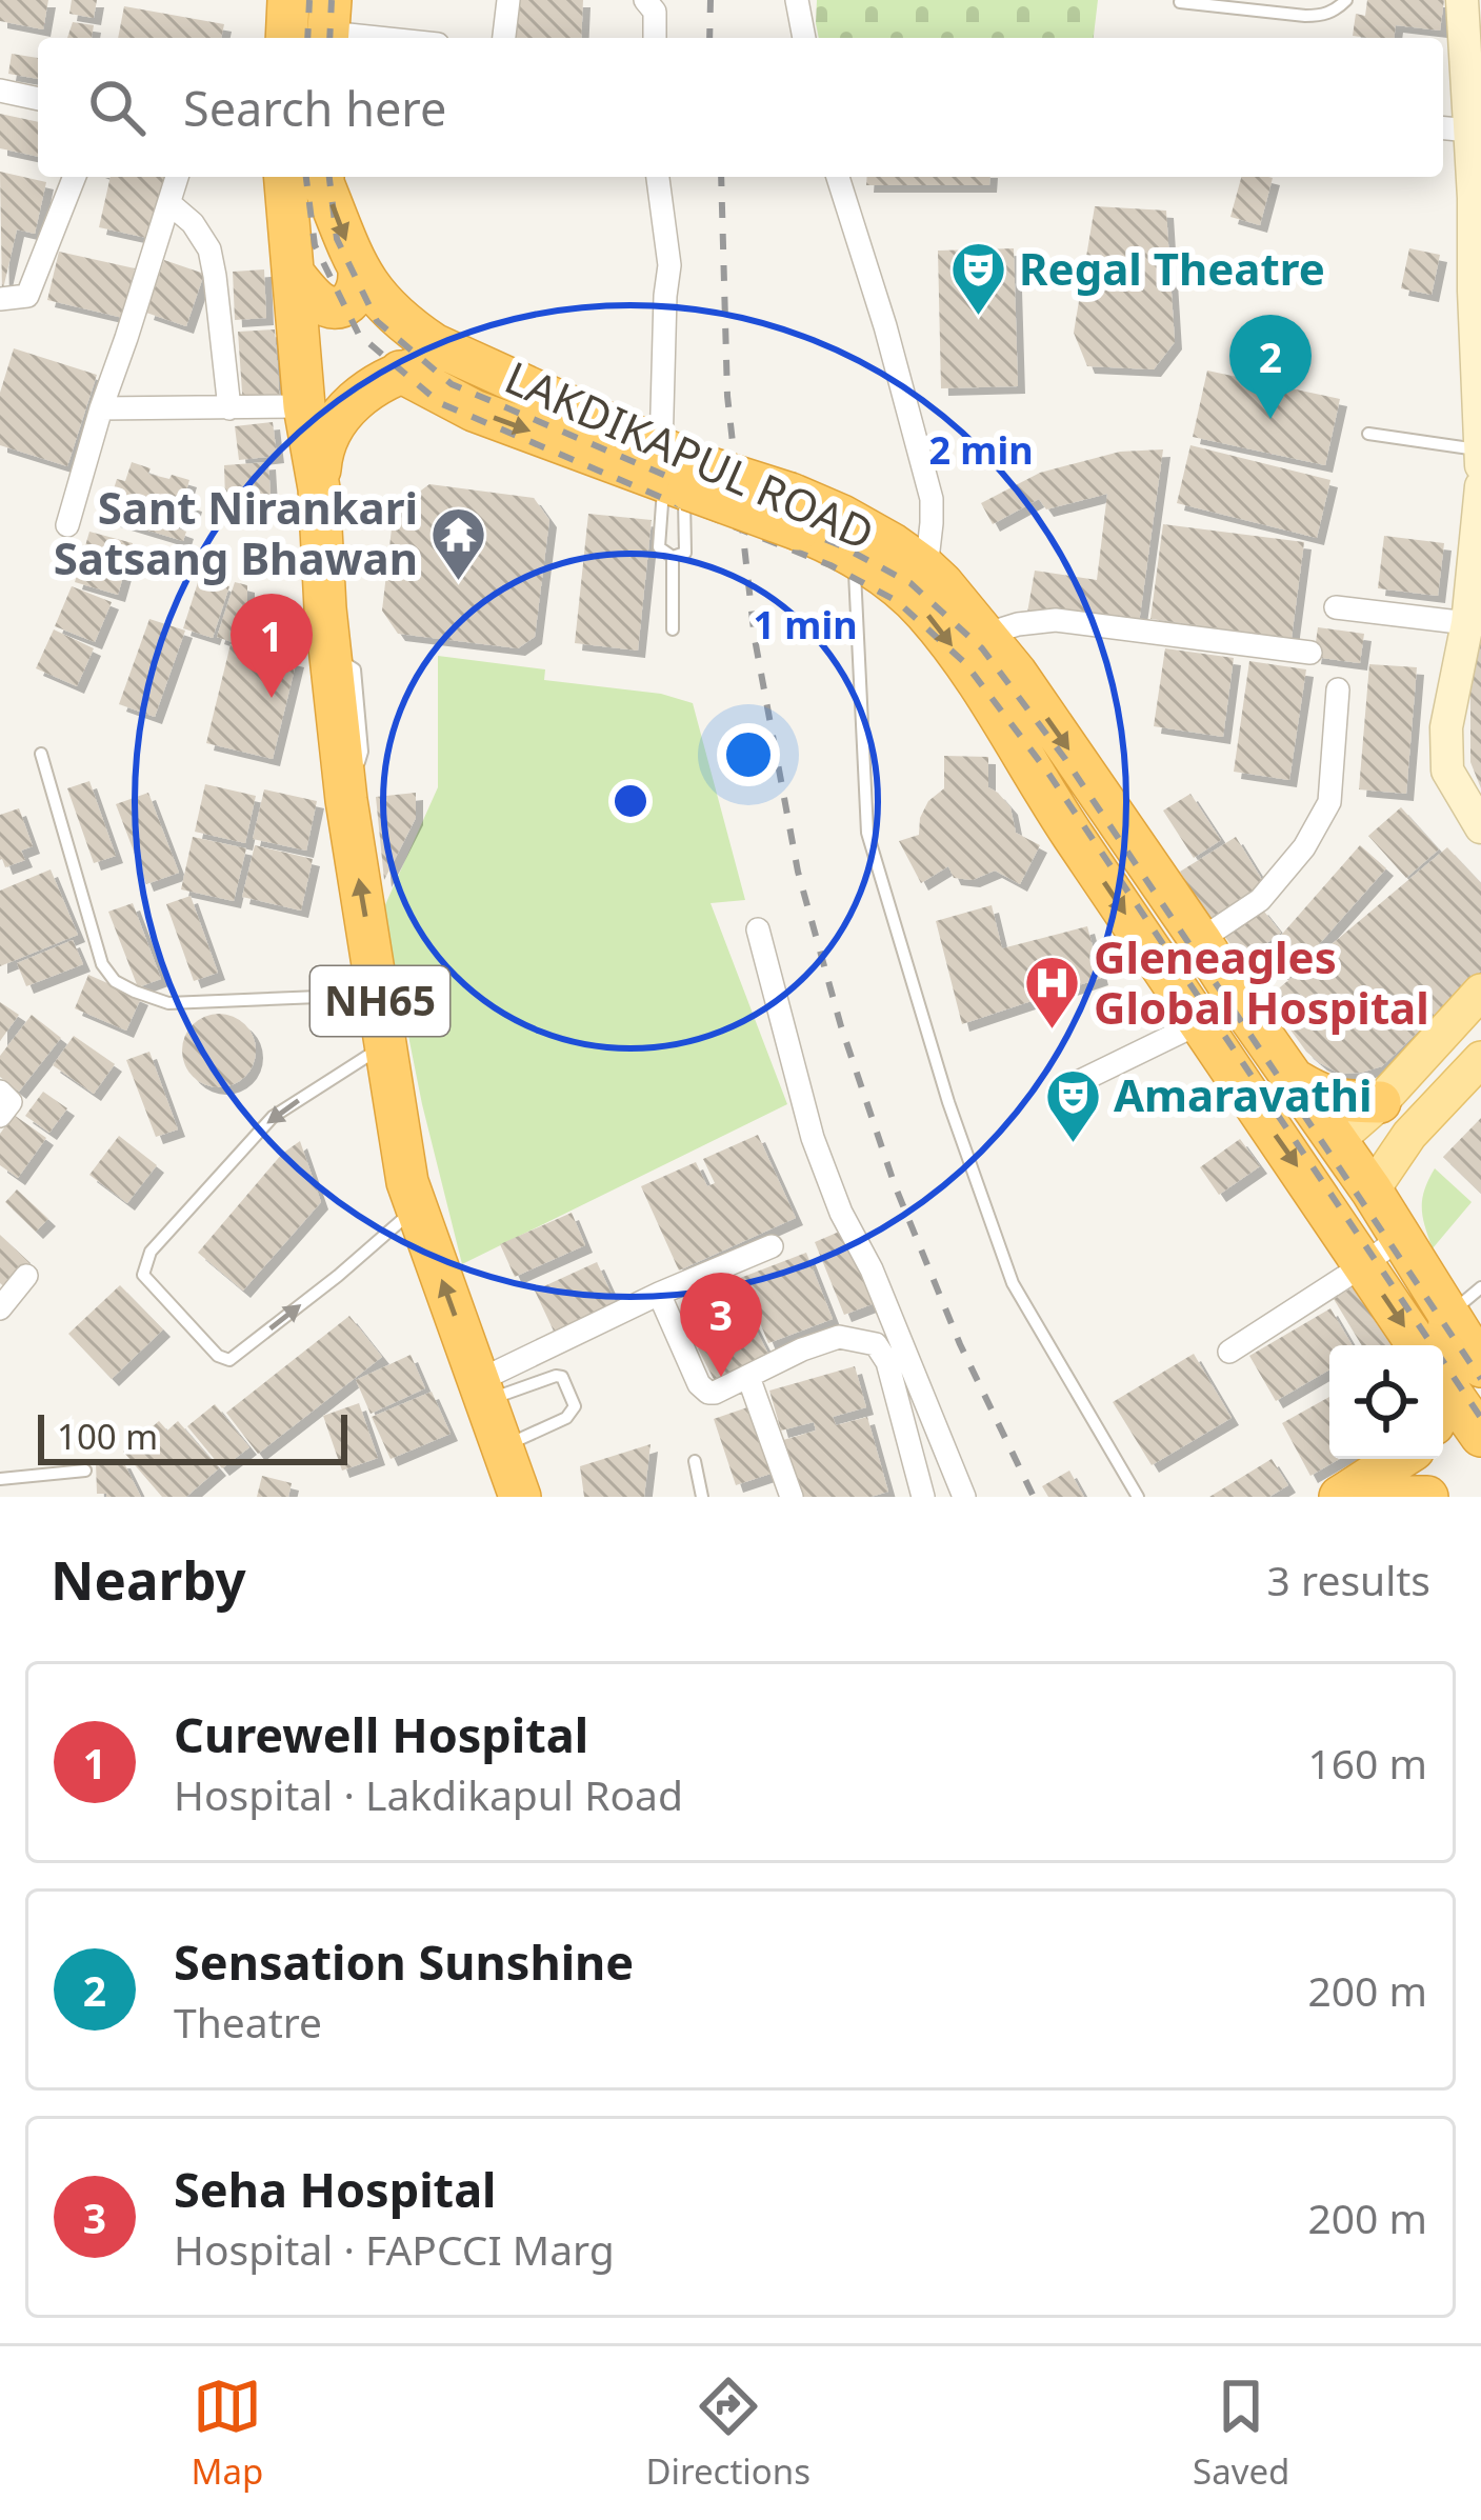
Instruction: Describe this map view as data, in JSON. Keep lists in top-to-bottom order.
{
  "streets": {
    "highway": ["LAKDIKAPUL ROAD", "NH65"]
  },
  "crossings": [
    ["LAKDIKAPUL ROAD", "NH65"]
  ],
  "places": {
    "theatre": ["Regal Theatre", "Amaravathi"],
    "temple": ["Sant Nirankari Satsang Bhawan"],
    "hospital": ["Gleneagles Global Hospital"]
  },
  "scale_bar": "100 m",
  "page": {
    "search": "Search here",
    "pins": ["2", "1", "3"],
    "scale": "100 m",
    "heading": ["Nearby", "3 results"],
    "list": [
      {
        "mark": "1",
        "name": "Curewell Hospital",
        "note": "Hospital · Lakdikapul Road",
        "value": "160 m"
      },
      {
        "mark": "2",
        "name": "Sensation Sunshine",
        "note": "Theatre",
        "value": "200 m"
      },
      {
        "mark": "3",
        "name": "Seha Hospital",
        "note": "Hospital · FAPCCI Marg",
        "value": "200 m"
      }
    ],
    "nav": ["Map", "Directions", "Saved"]
  },
  "rings": ["2 min", "1 min"]
}
